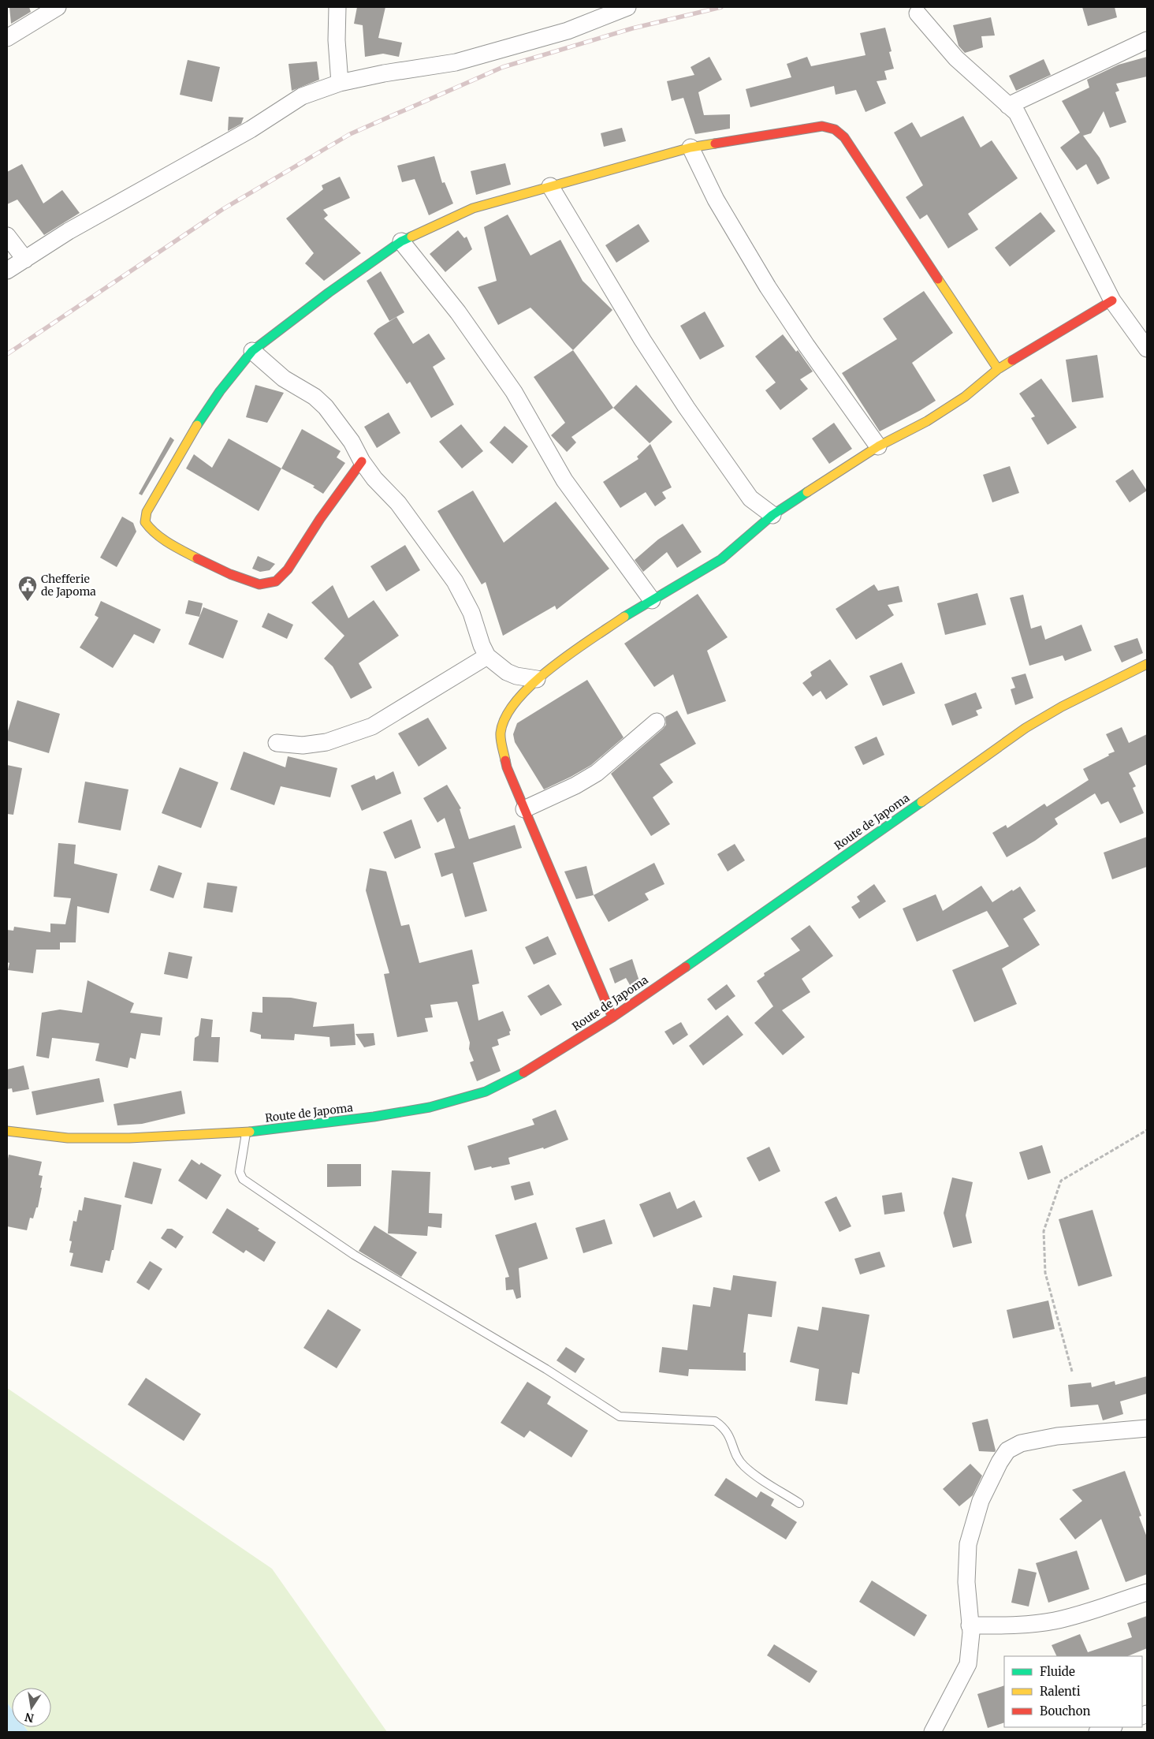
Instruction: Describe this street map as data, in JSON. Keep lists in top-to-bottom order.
{
  "streets": {
    "street": ["Route de Japoma"]
  },
  "places": {
    "public building": ["Chefferie de Japoma"]
  },
  "legend": ["Fluide", "Ralenti", "Bouchon"],
  "north": "bottom"
}
